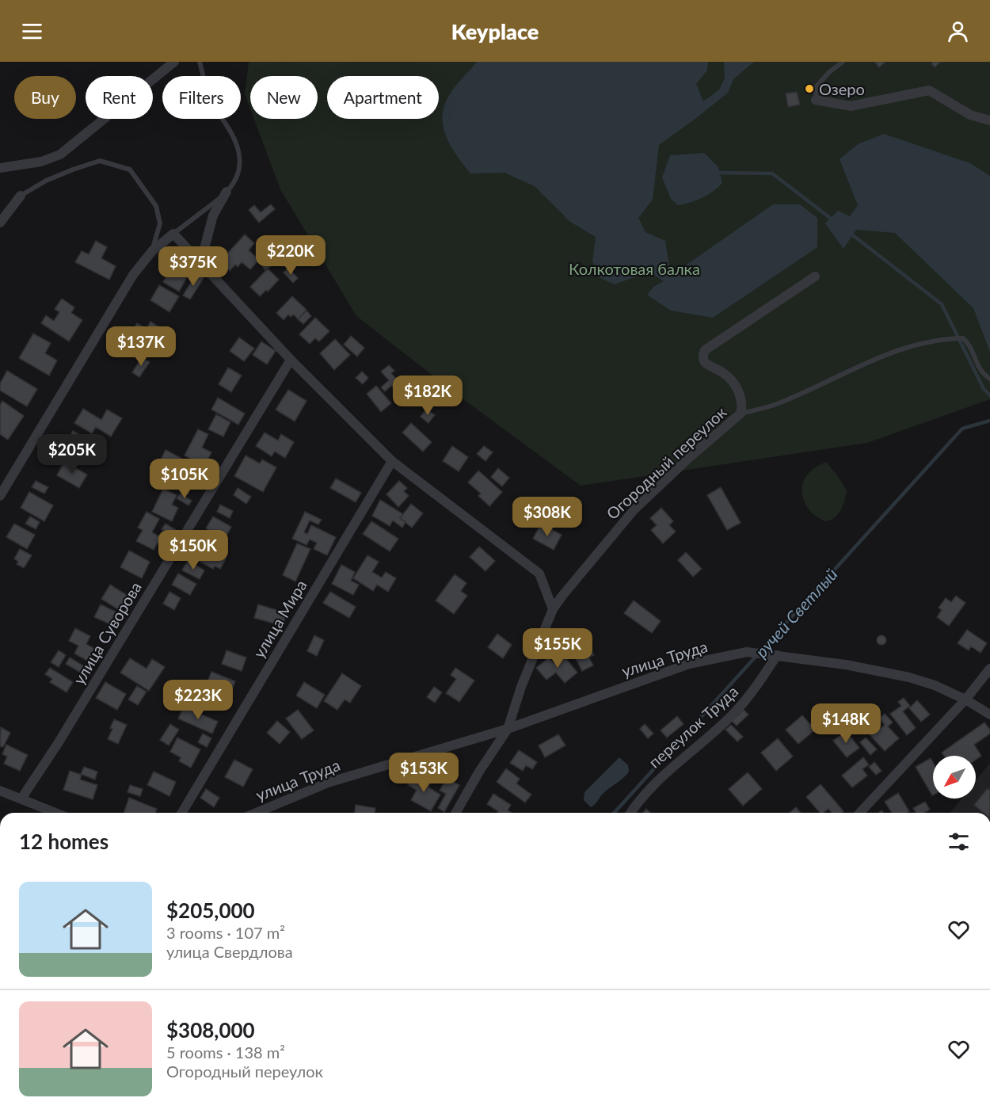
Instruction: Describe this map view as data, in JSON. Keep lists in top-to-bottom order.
{
  "streets": {
    "street": [
      "Огородный переулок",
      "улица Мира",
      "улица Суворова",
      "улица Труда",
      "переулок Труда"
    ]
  },
  "crossings": [
    ["Огородный переулок", "улица Труда"],
    ["улица Труда", "переулок Труда"]
  ],
  "water": ["ручей Светлый"],
  "parks": ["Колкотовая балка"],
  "places": ["Озеро"],
  "north": "bottom left",
  "page": {
    "header": "Keyplace",
    "chip": [
      "Buy",
      "Rent",
      "Filters",
      "New",
      "Apartment"
    ],
    "price": [
      "$220K",
      "$375K",
      "$137K",
      "$182K",
      "$205K",
      "$105K",
      "$308K",
      "$150K",
      "$155K",
      "$223K",
      "$148K",
      "$153K"
    ],
    "heading": "12 homes",
    "list": [
      {
        "name": "$205,000",
        "note": "3 rooms · 107 m² · улица Свердлова"
      },
      {
        "name": "$308,000",
        "note": "5 rooms · 138 m² · Огородный переулок"
      }
    ]
  }
}
